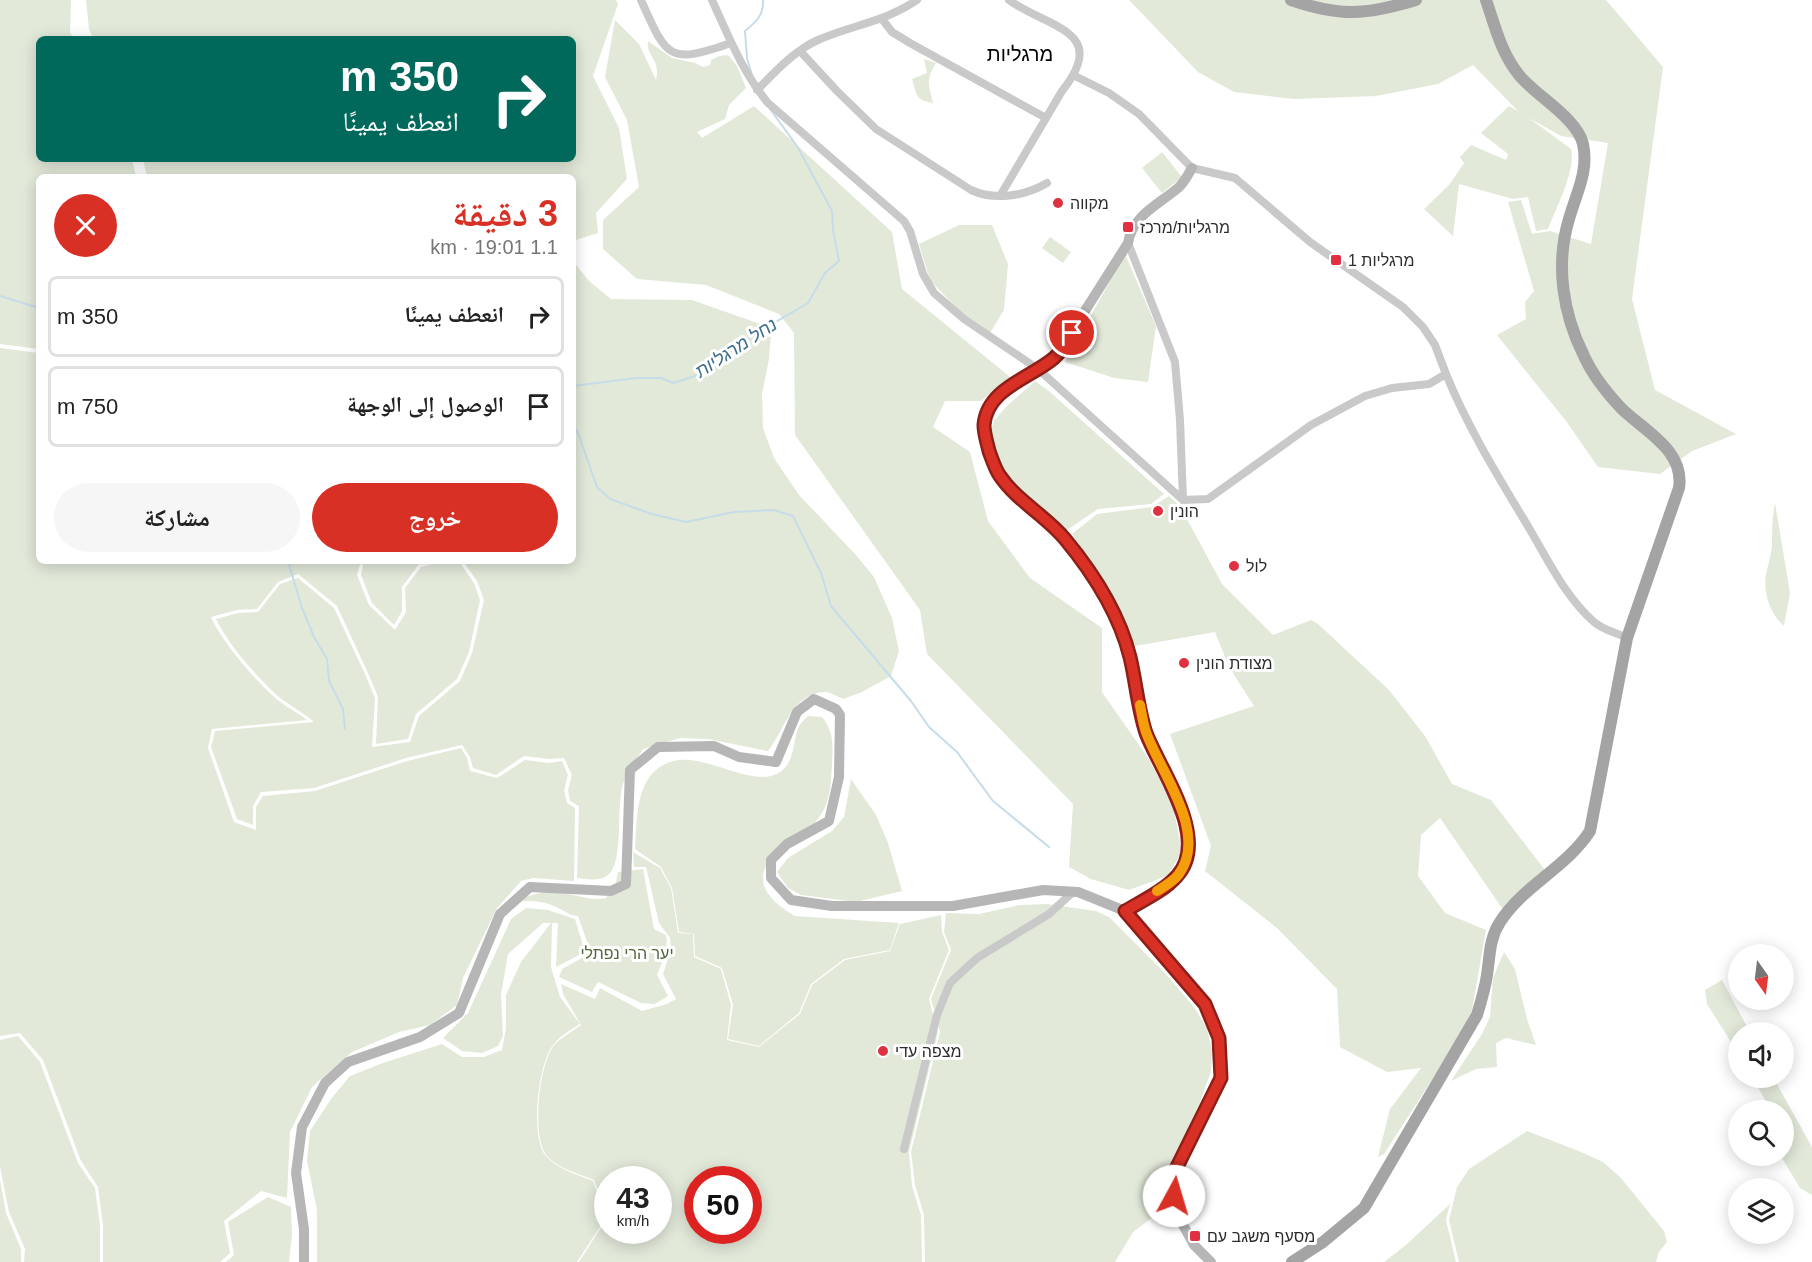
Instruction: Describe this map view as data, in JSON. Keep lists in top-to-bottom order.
{
  "districts": ["מרגליות"],
  "water": ["נחל מרגליות"],
  "parks": ["יער הרי נפתלי"],
  "places": {
    "other": [
      "מקווה",
      "הונין",
      "לול",
      "מצודת הונין",
      "מצפה עדי"
    ],
    "transit": ["מרגליות/מרכז", "מרגליות 1", "מסעף משגב עם"]
  },
  "north": "bottom",
  "page": {
    "turn": ["350 m", "انعطف يمينًا"],
    "heading": ["3 دقيقة", "1.1 km · 19:01"],
    "list": [
      {
        "name": "انعطف يمينًا",
        "value": "350 m"
      },
      {
        "name": "الوصول إلى الوجهة",
        "value": "750 m"
      }
    ],
    "buttons": ["خروج", "مشاركة"],
    "speed": "43 km/h",
    "limit": "50"
  }
}
